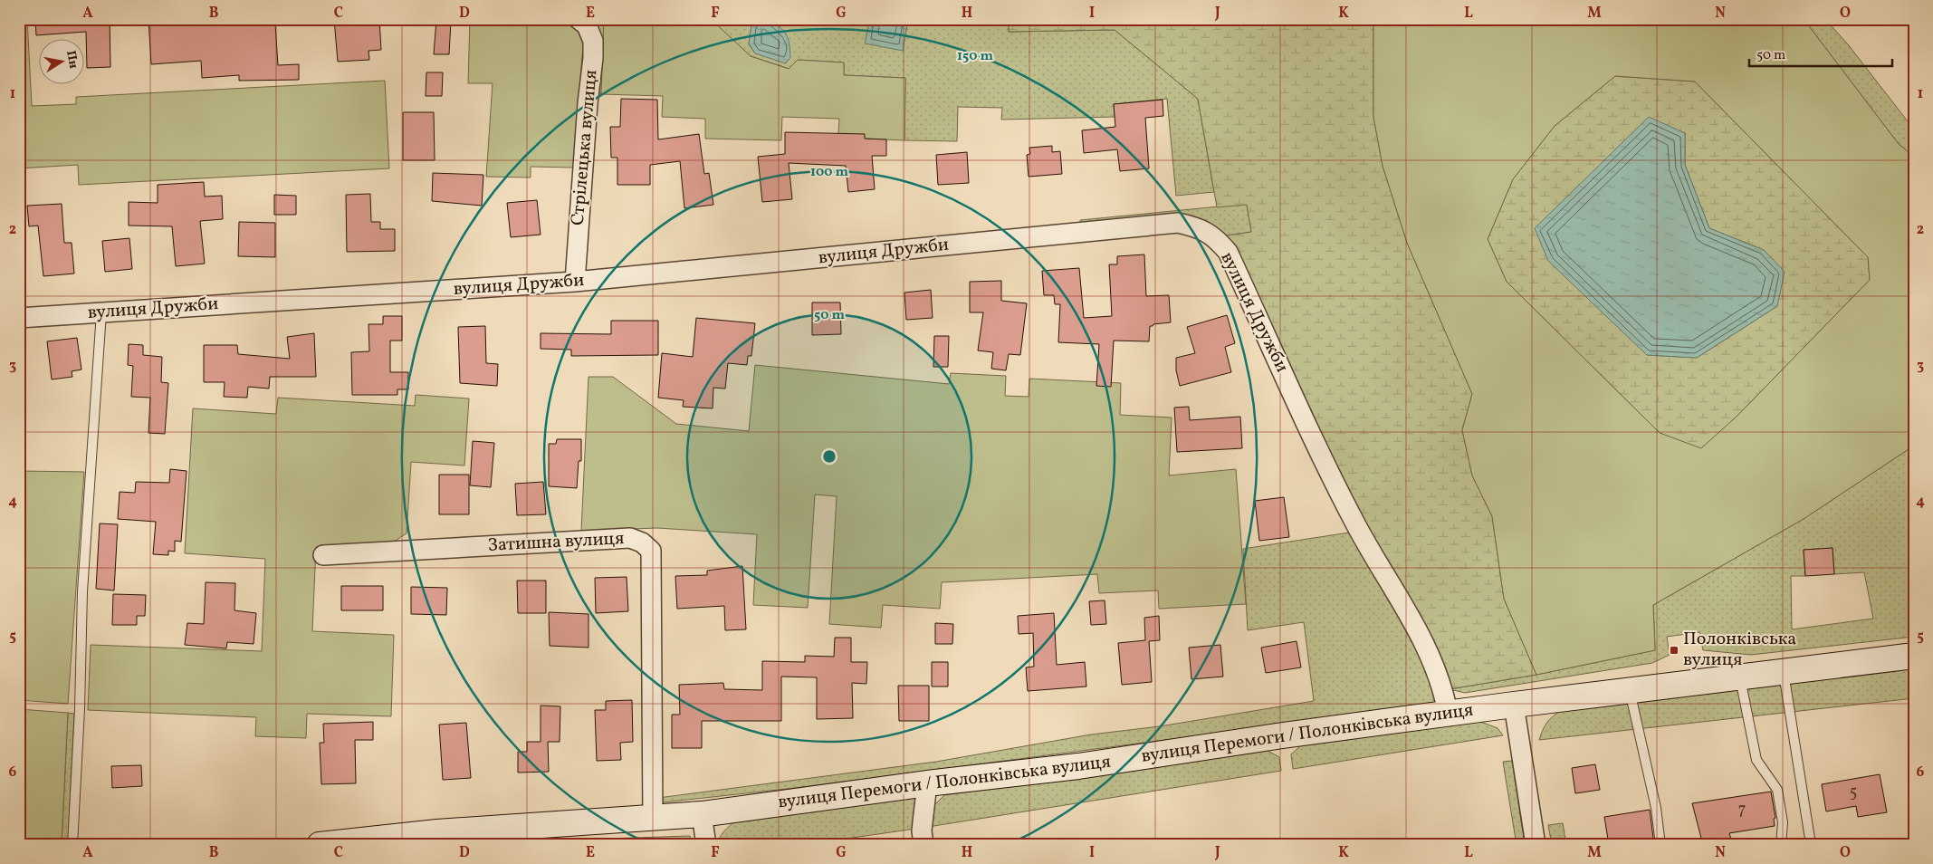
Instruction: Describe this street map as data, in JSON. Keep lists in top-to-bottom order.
{
  "streets": {
    "main road": ["вулиця Перемоги / Полонківська вулиця"],
    "street": ["Стрілецька вулиця", "вулиця Дружби", "Затишна вулиця"]
  },
  "crossings": [
    ["Стрілецька вулиця", "вулиця Дружби"],
    ["вулиця Дружби", "вулиця Перемоги / Полонківська вулиця"],
    ["Затишна вулиця", "вулиця Перемоги / Полонківська вулиця"]
  ],
  "places": {
    "transit": ["Полонківська вулиця"]
  },
  "house_numbers": ["5", "7"],
  "scale_bar": "50 m",
  "north": "right",
  "grid": {
    "columns": [
      "A",
      "B",
      "C",
      "D",
      "E",
      "F",
      "G",
      "H",
      "I",
      "J",
      "K",
      "L",
      "M",
      "N",
      "O"
    ],
    "rows": [
      "1",
      "2",
      "3",
      "4",
      "5",
      "6"
    ]
  },
  "rings": ["150 m", "100 m", "50 m"]
}
